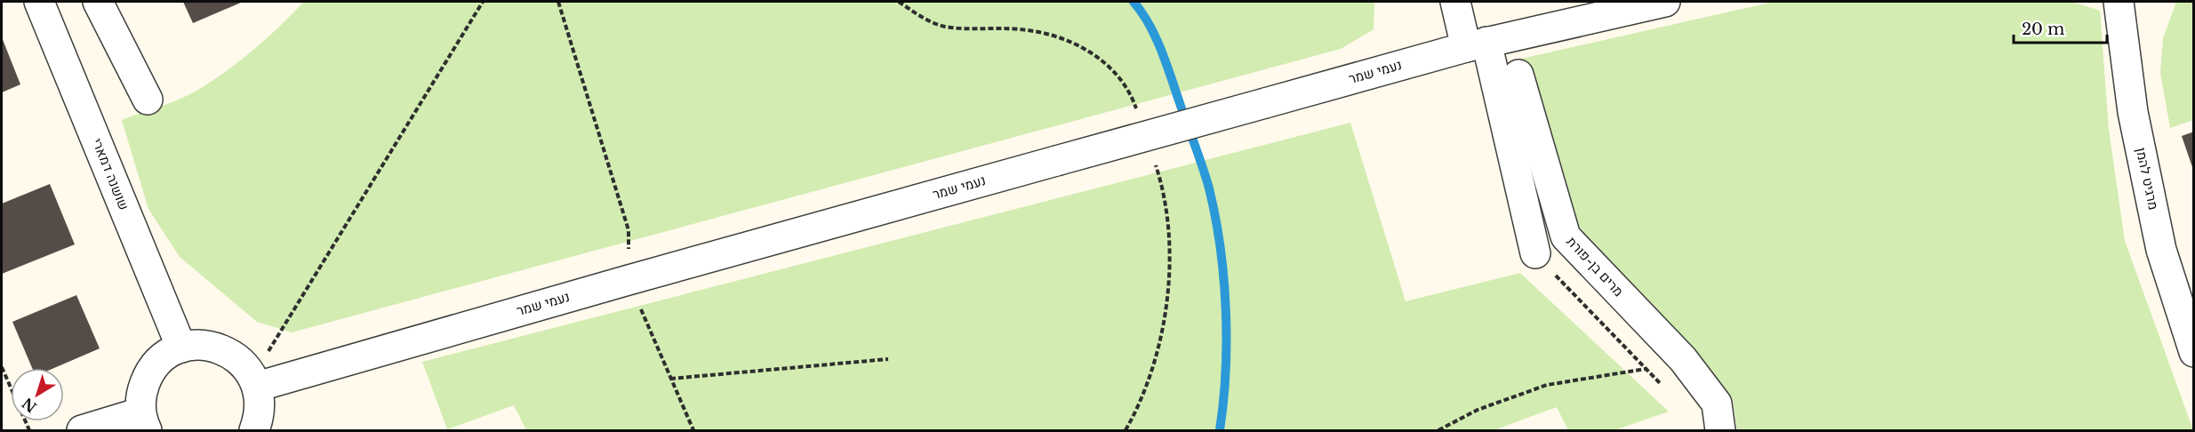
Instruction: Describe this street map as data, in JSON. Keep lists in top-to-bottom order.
{
  "streets": {
    "street": [
      "נעמי שמר",
      "שושנה דמארי",
      "מרגיט להמן",
      "מרים בן-פורת"
    ]
  },
  "scale_bar": "20 m",
  "north": "bottom left"
}
